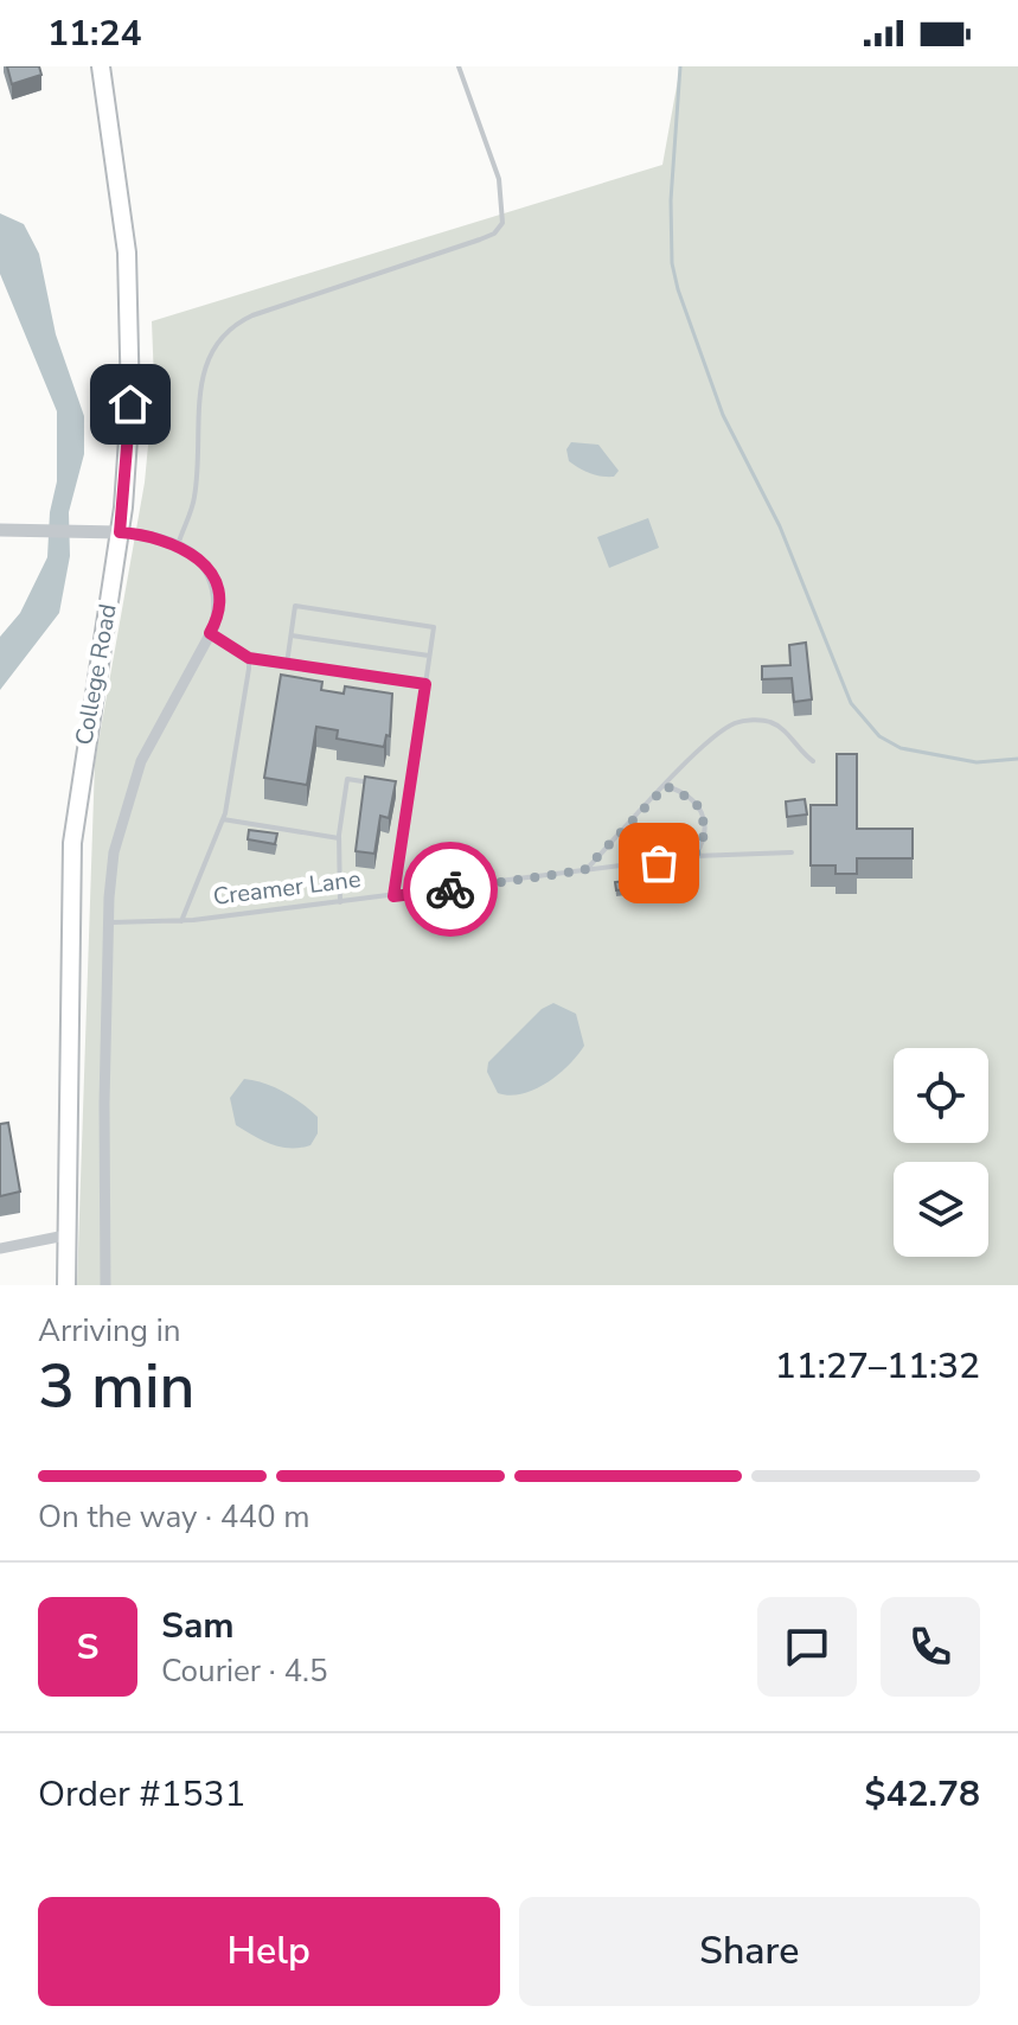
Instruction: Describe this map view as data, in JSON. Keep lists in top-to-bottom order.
{
  "streets": {
    "main road": ["College Road"],
    "lane": ["Creamer Lane"]
  },
  "page": {
    "status": "11:24",
    "heading": ["3 min", "Arriving in", "11:27–11:32"],
    "panel": [
      "Sam",
      "Courier · 4.5",
      "Order #1531",
      "$42.78"
    ],
    "bar": "On the way · 440 m",
    "round": "S",
    "buttons": ["Help", "Share"]
  }
}
